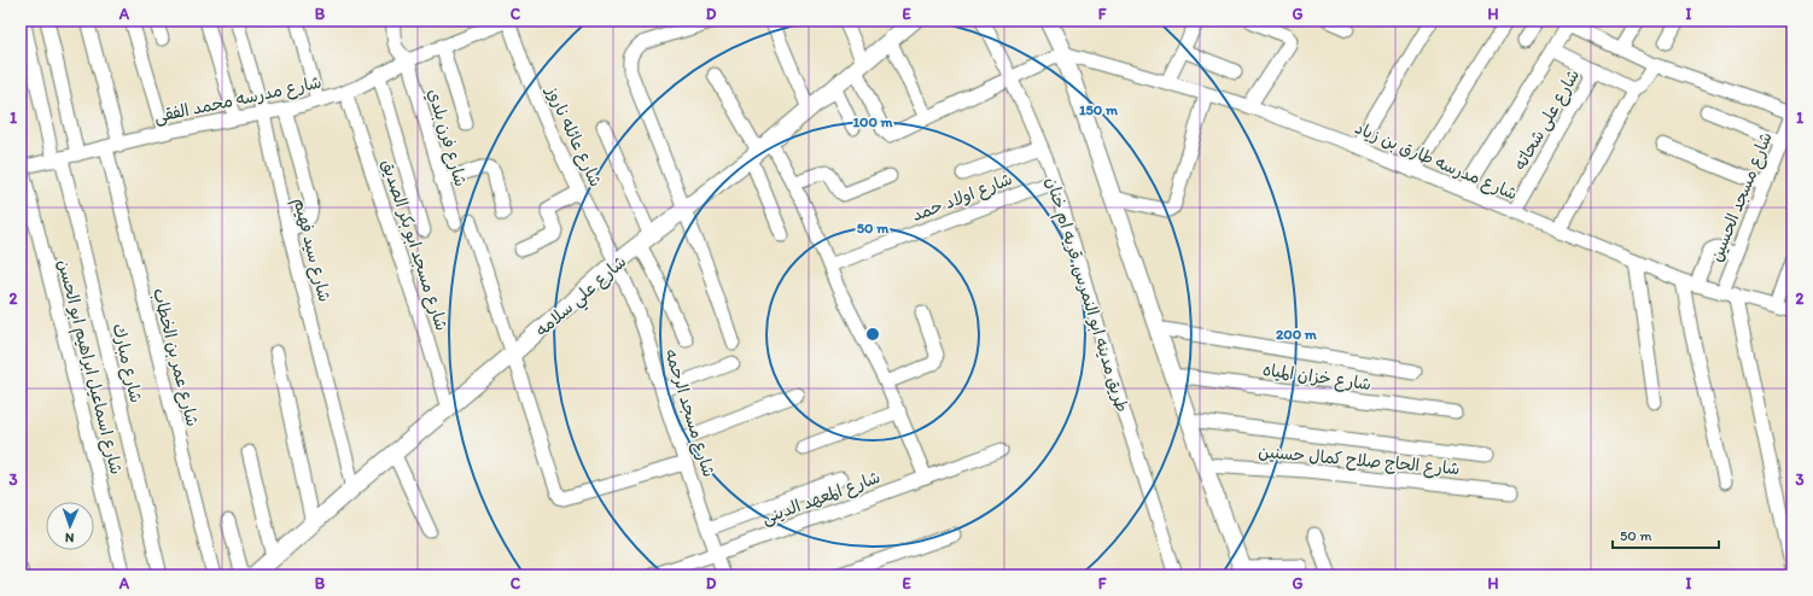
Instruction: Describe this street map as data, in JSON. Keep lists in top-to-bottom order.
{
  "streets": {
    "street": [
      "شارع مدرسه محمد الفقى",
      "شارع على شحاته",
      "شارع عائله ناروز",
      "شارع فرن بلدي",
      "شارع مدرسه طارق بن زياد",
      "شارع اولاد حمد",
      "شارع مسجد الحسين",
      "شارع مسجد ابو بكر الصديق",
      "شارع سيد فهيم",
      "طريق مدينه ابو النمرس, قريه ام خنان",
      "شارع علي سلامه",
      "شارع عمر بن الخطاب",
      "شارع مبارك",
      "شارع اسماعيل ابراهيم ابو الحسن",
      "شارع خزان المياه",
      "شارع مسجد الرحمه",
      "شارع الحاج صلاح كمال حسنين",
      "شارع المعهد الدينى"
    ]
  },
  "crossings": [
    ["شارع مدرسه محمد الفقى", "شارع عائله ناروز"],
    ["شارع مدرسه محمد الفقى", "شارع فرن بلدي"],
    ["شارع مدرسه محمد الفقى", "شارع مسجد ابو بكر الصديق"],
    ["شارع مدرسه محمد الفقى", "شارع سيد فهيم"],
    ["شارع مدرسه محمد الفقى", "شارع عمر بن الخطاب"],
    ["شارع مدرسه محمد الفقى", "شارع مبارك"],
    ["شارع مدرسه محمد الفقى", "شارع اسماعيل ابراهيم ابو الحسن"],
    ["شارع على شحاته", "شارع مدرسه طارق بن زياد"],
    ["شارع عائله ناروز", "شارع علي سلامه"],
    ["شارع عائله ناروز", "شارع مسجد الرحمه"],
    ["شارع مدرسه طارق بن زياد", "شارع مسجد الحسين"],
    ["شارع اولاد حمد", "طريق مدينه ابو النمرس, قريه ام خنان"],
    ["شارع مسجد ابو بكر الصديق", "شارع علي سلامه"],
    ["شارع سيد فهيم", "شارع علي سلامه"],
    ["شارع علي سلامه", "شارع مسجد الرحمه"],
    ["شارع مسجد الرحمه", "شارع المعهد الدينى"]
  ],
  "scale_bar": "50 m",
  "north": "bottom",
  "grid": {
    "columns": [
      "A",
      "B",
      "C",
      "D",
      "E",
      "F",
      "G",
      "H",
      "I"
    ],
    "rows": ["1", "2", "3"]
  },
  "rings": [
    "150 m",
    "100 m",
    "50 m",
    "200 m"
  ]
}
